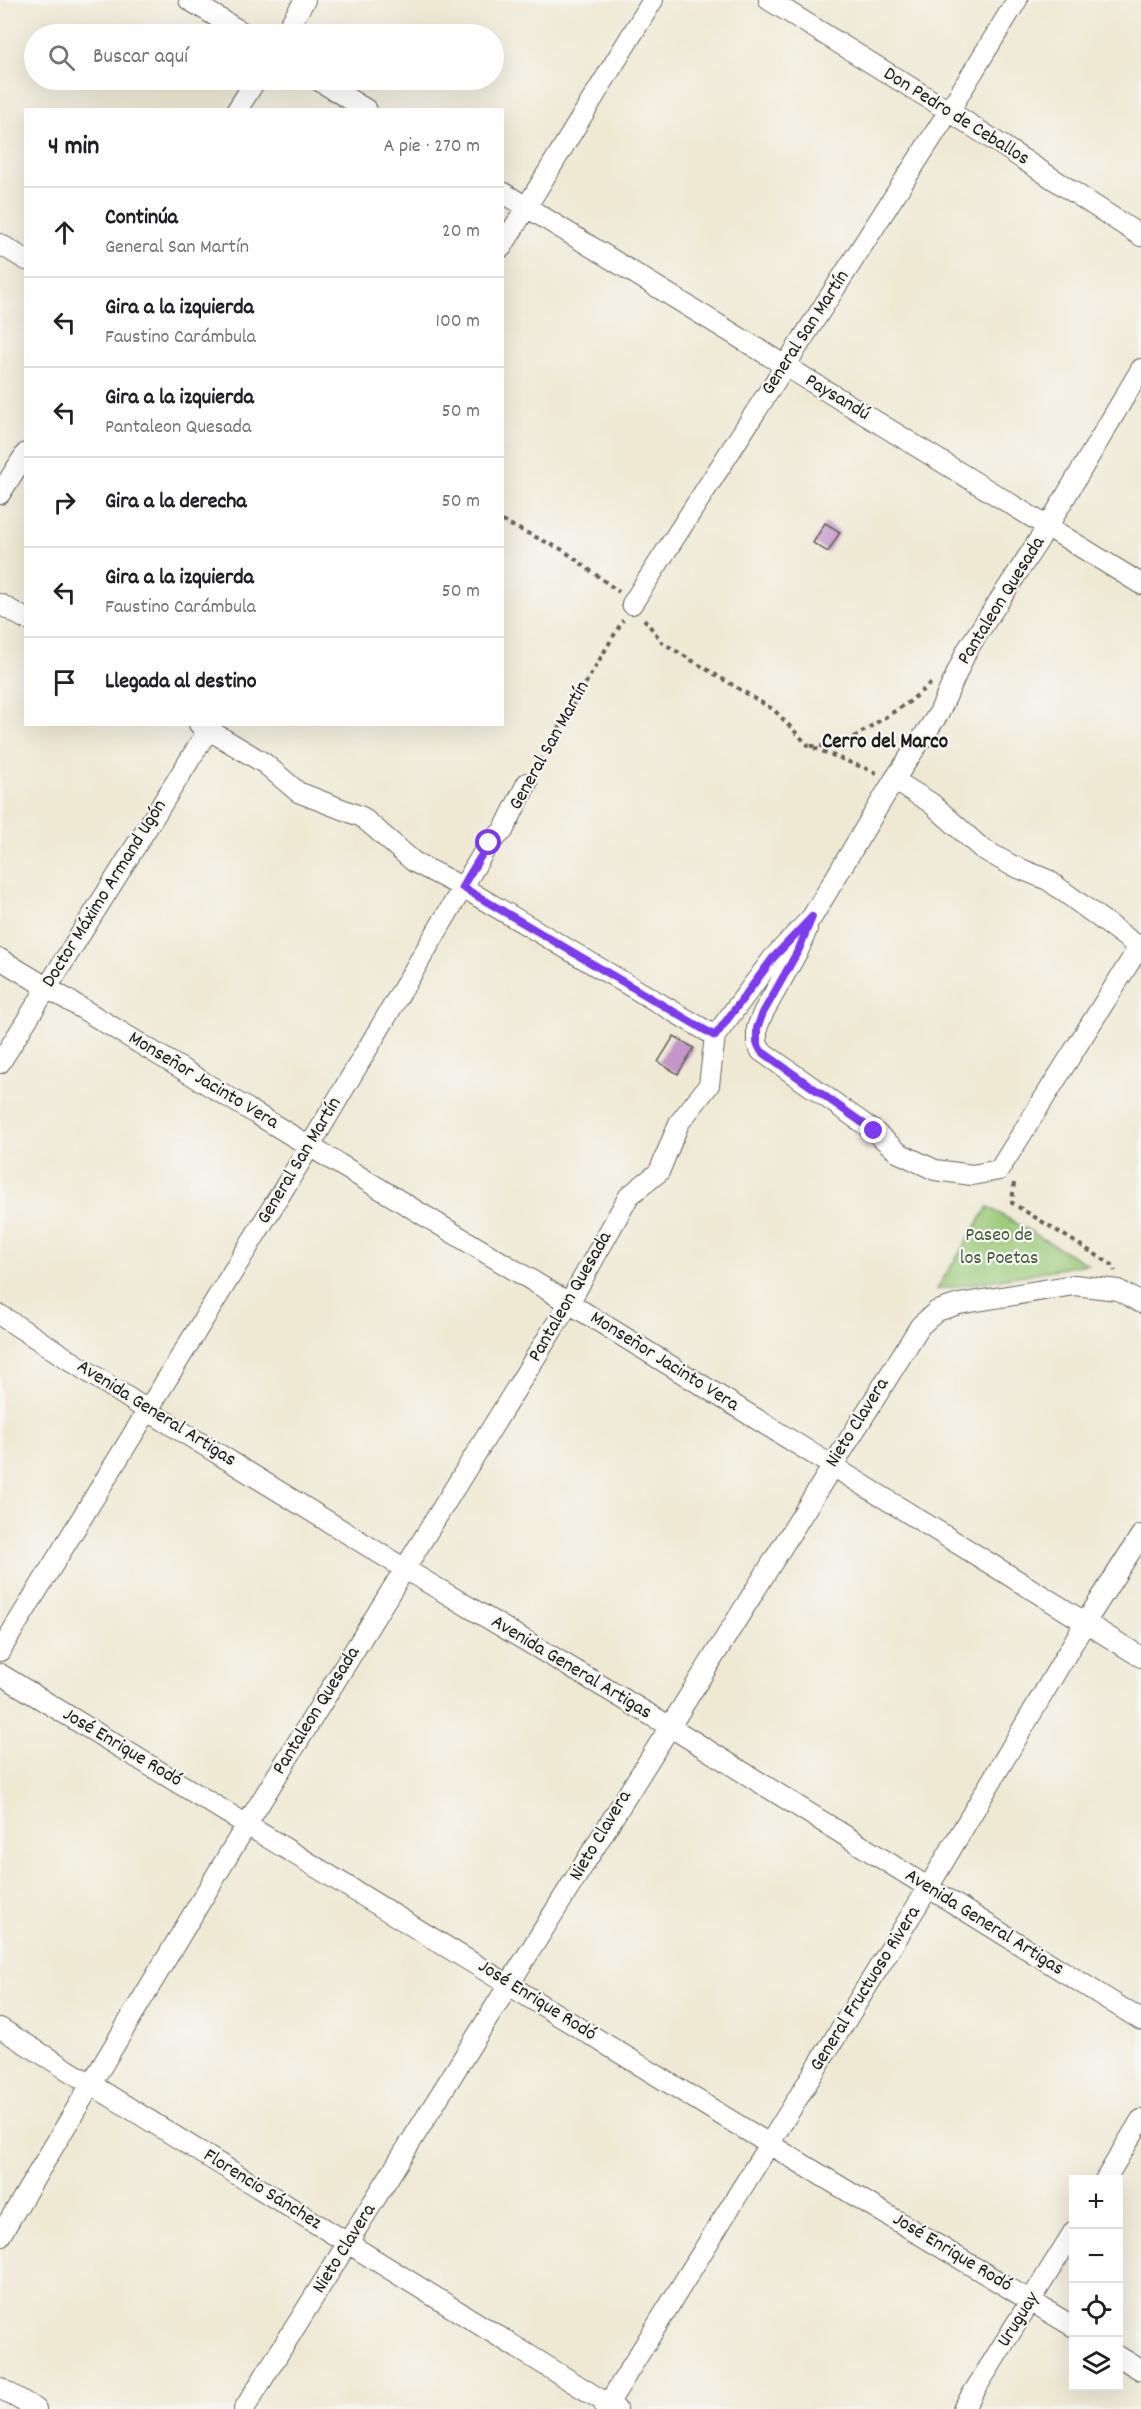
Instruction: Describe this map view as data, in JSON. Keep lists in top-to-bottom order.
{
  "streets": {
    "street": [
      "Don Pedro de Ceballos",
      "General San Martín",
      "Paysandú",
      "Pantaleon Quesada",
      "Doctor Máximo Armand Ugón",
      "Monseñor Jacinto Vera",
      "Avenida General Artigas",
      "Nieto Clavera",
      "José Enrique Rodó",
      "General Fructuoso Rivera",
      "Florencio Sánchez",
      "Uruguay"
    ]
  },
  "crossings": [
    ["Don Pedro de Ceballos", "General San Martín"],
    ["General San Martín", "Paysandú"],
    ["General San Martín", "Monseñor Jacinto Vera"],
    ["General San Martín", "Avenida General Artigas"],
    ["Paysandú", "Pantaleon Quesada"],
    ["Pantaleon Quesada", "Monseñor Jacinto Vera"],
    ["Pantaleon Quesada", "Avenida General Artigas"],
    ["Pantaleon Quesada", "José Enrique Rodó"],
    ["Pantaleon Quesada", "Florencio Sánchez"],
    ["Doctor Máximo Armand Ugón", "Monseñor Jacinto Vera"],
    ["Monseñor Jacinto Vera", "Nieto Clavera"],
    ["Monseñor Jacinto Vera", "General Fructuoso Rivera"],
    ["Avenida General Artigas", "Nieto Clavera"],
    ["Avenida General Artigas", "General Fructuoso Rivera"],
    ["Nieto Clavera", "José Enrique Rodó"],
    ["Nieto Clavera", "Florencio Sánchez"],
    ["José Enrique Rodó", "General Fructuoso Rivera"],
    ["José Enrique Rodó", "Uruguay"],
    ["General Fructuoso Rivera", "Florencio Sánchez"]
  ],
  "districts": ["Cerro del Marco"],
  "parks": ["Paseo de los Poetas"],
  "page": {
    "search": "Buscar aquí",
    "heading": ["4 min", "A pie · 270 m"],
    "list": [
      ["Continúa", "General San Martín", "20 m"],
      ["Gira a la izquierda", "Faustino Carámbula", "100 m"],
      ["Gira a la izquierda", "Pantaleon Quesada", "50 m"],
      ["Gira a la derecha", "50 m"],
      ["Gira a la izquierda", "Faustino Carámbula", "50 m"],
      "Llegada al destino"
    ],
    "map_buttons": ["+", "−"]
  }
}
